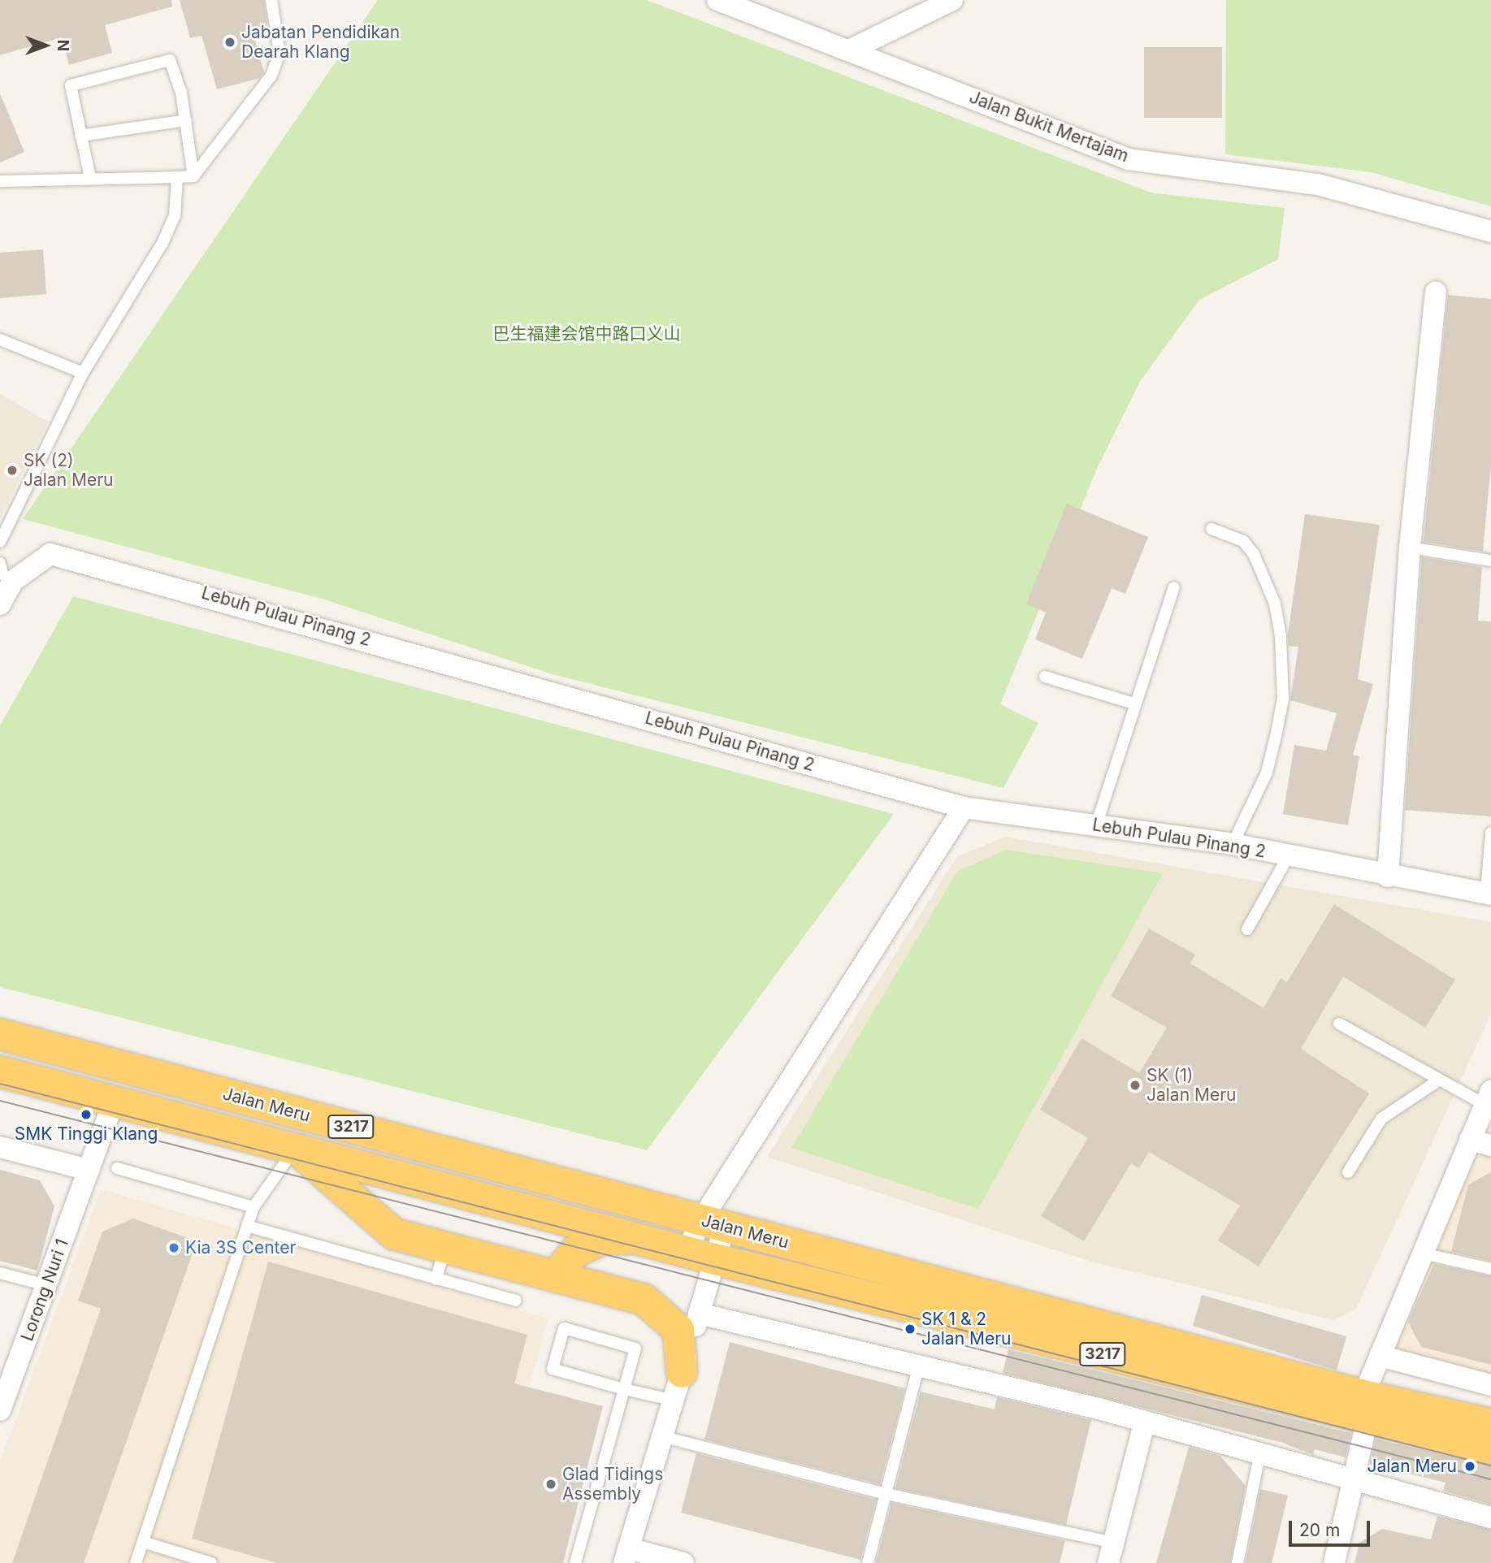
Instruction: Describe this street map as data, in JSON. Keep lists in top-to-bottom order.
{
  "streets": {
    "highway": ["Jalan Meru", "3217"],
    "street": ["Jalan Bukit Mertajam", "Lebuh Pulau Pinang 2", "Lorong Nuri 1"]
  },
  "crossings": [
    ["Jalan Meru", "Lorong Nuri 1"]
  ],
  "parks": ["巴生福建会馆中路口义山"],
  "places": [
    "Jabatan Pendidikan Dearah Klang",
    "SK (2) Jalan Meru",
    "SK (1) Jalan Meru",
    "SMK Tinggi Klang",
    "Kia 3S Center",
    "SK 1 & 2 Jalan Meru",
    "Jalan Meru",
    "Glad Tidings Assembly"
  ],
  "scale_bar": "20 m",
  "north": "right"
}
